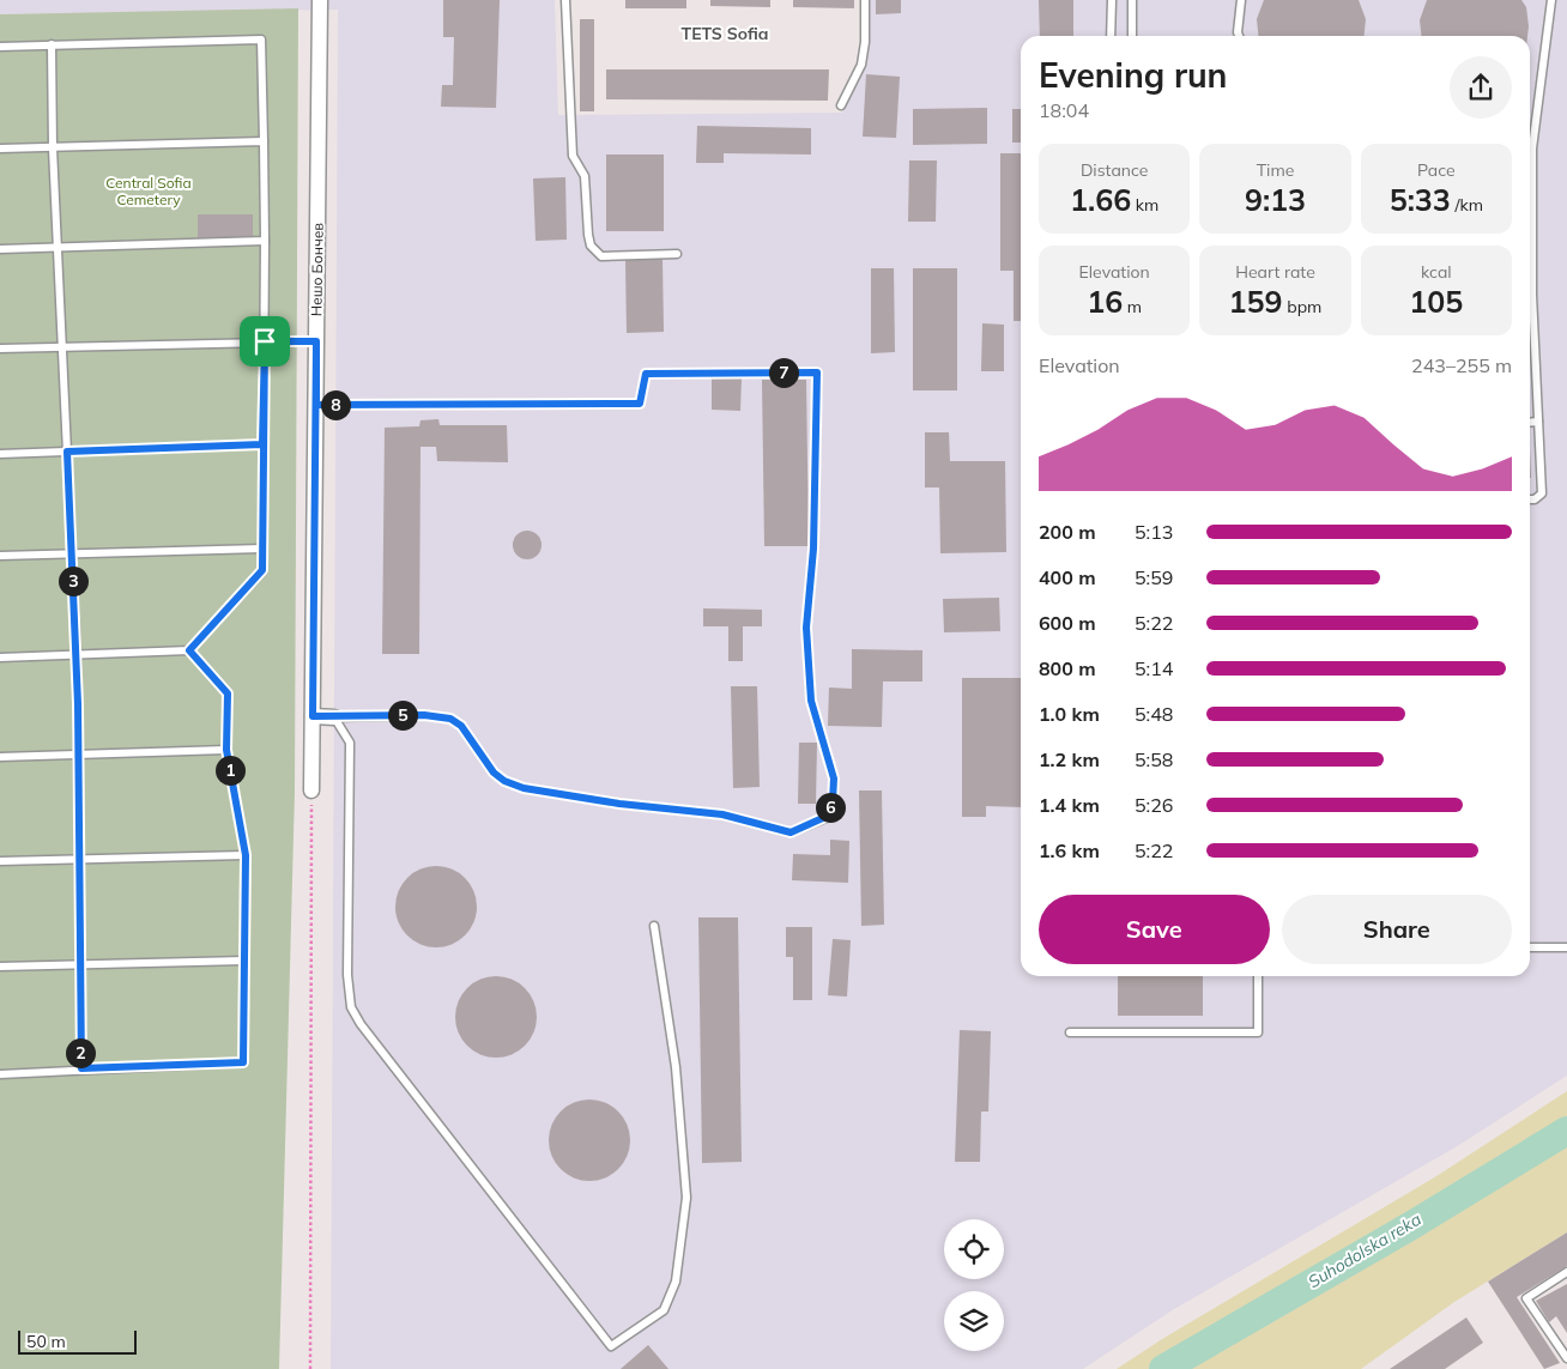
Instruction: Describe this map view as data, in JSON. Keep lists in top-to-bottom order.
{
  "streets": {
    "street": ["Нешо Бончев"]
  },
  "districts": ["TETS Sofia"],
  "water": ["Suhodolska reka"],
  "parks": ["Central Sofia Cemetery"],
  "scale_bar": "50 m",
  "page": {
    "heading": ["Evening run", "18:04"],
    "stats": [
      ["Distance", "1.66 km"],
      ["Time", "9:13"],
      ["Pace", "5:33 /km"],
      ["Elevation", "16 m"],
      ["Heart rate", "159 bpm"],
      ["kcal", "105"]
    ],
    "chart": ["Elevation", "243–255 m"],
    "pins": [
      "7",
      "8",
      "3",
      "5",
      "1",
      "6",
      "2"
    ],
    "list": [
      {
        "name": "200 m",
        "note": "5:13"
      },
      {
        "name": "400 m",
        "note": "5:59"
      },
      {
        "name": "600 m",
        "note": "5:22"
      },
      {
        "name": "800 m",
        "note": "5:14"
      },
      {
        "name": "1.0 km",
        "note": "5:48"
      },
      {
        "name": "1.2 km",
        "note": "5:58"
      },
      {
        "name": "1.4 km",
        "note": "5:26"
      },
      {
        "name": "1.6 km",
        "note": "5:22"
      }
    ],
    "buttons": ["Save", "Share"],
    "scale": "50 m"
  }
}
